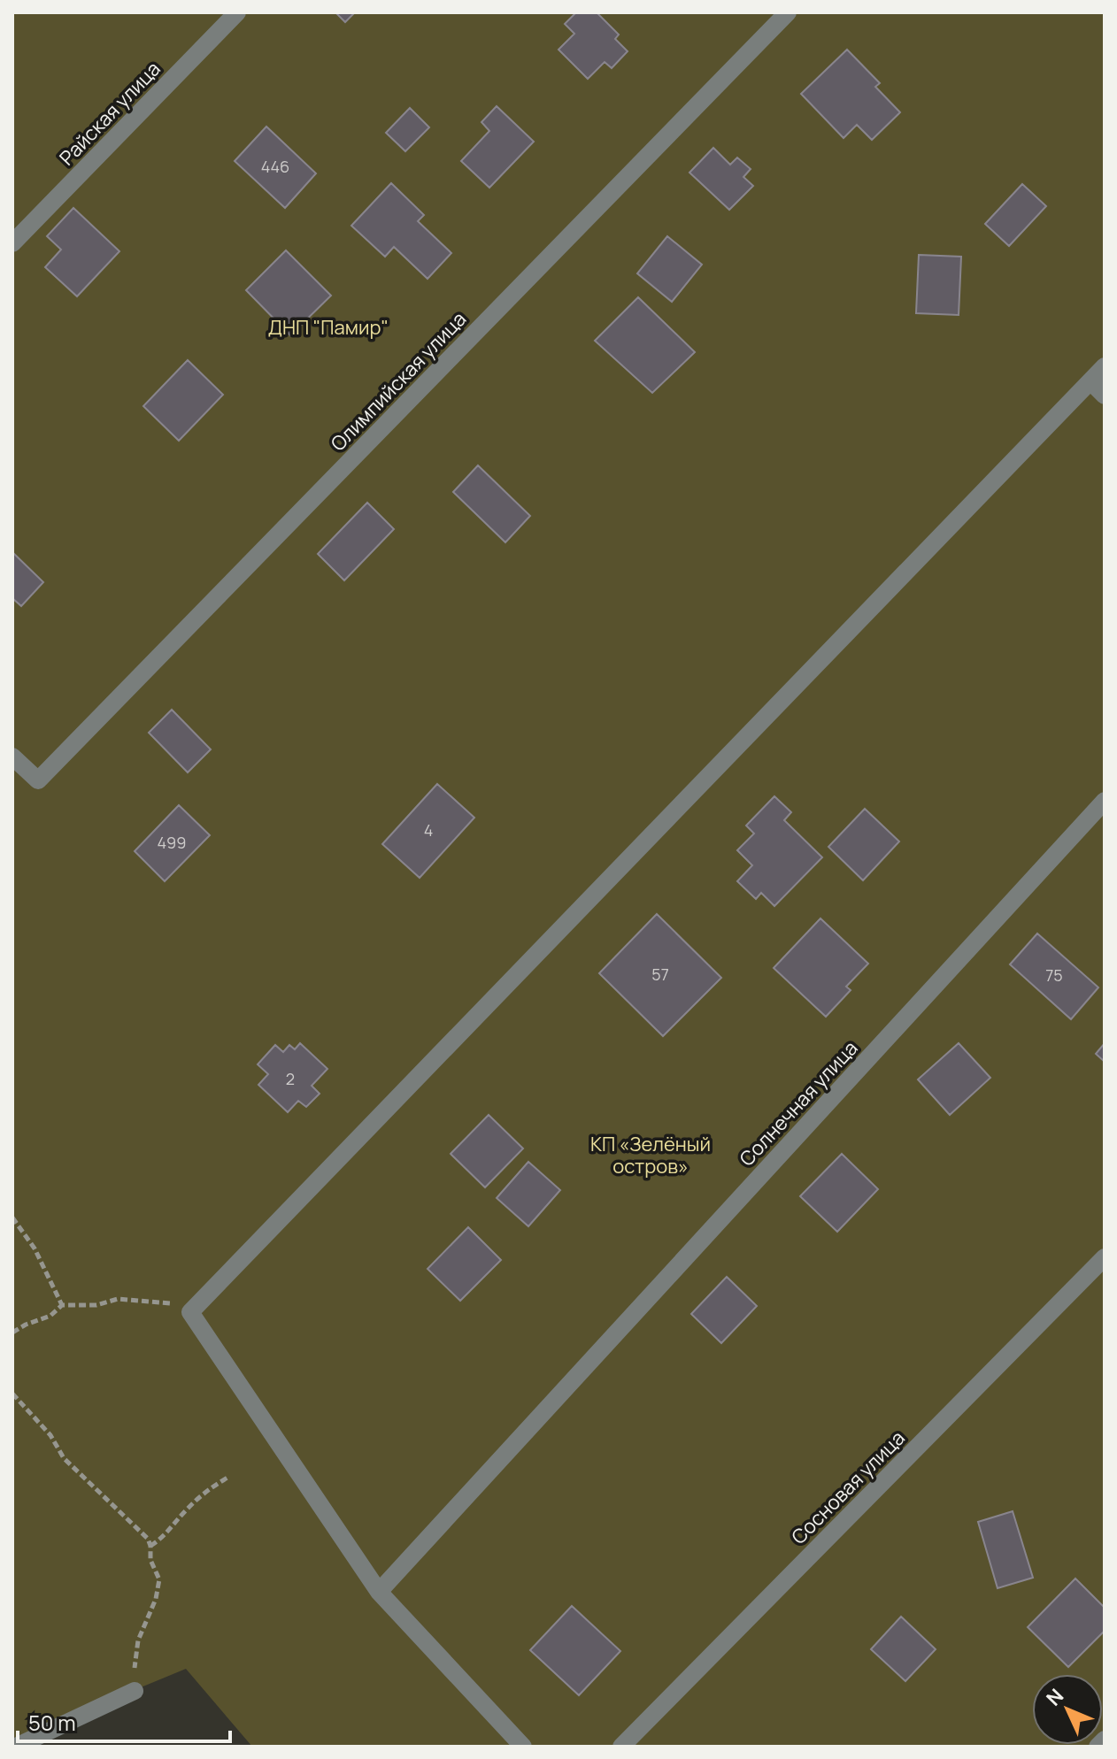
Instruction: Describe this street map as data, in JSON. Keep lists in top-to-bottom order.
{
  "streets": {
    "street": [
      "Райская улица",
      "Олимпийская улица",
      "Солнечная улица",
      "Сосновая улица"
    ]
  },
  "parks": ["ДНП \"Памир\"", "КП «Зелёный остров»"],
  "house_numbers": [
    "446",
    "4",
    "499",
    "57",
    "75",
    "2"
  ],
  "scale_bar": "50 m",
  "north": "top left"
}
